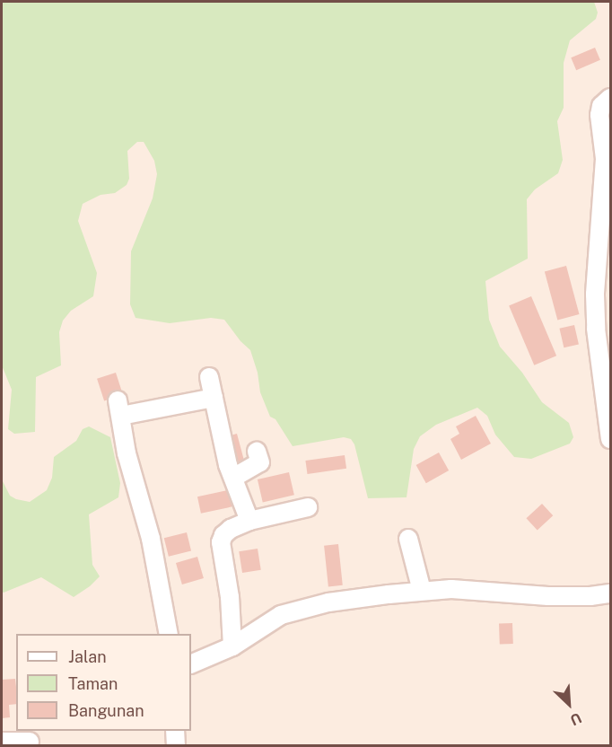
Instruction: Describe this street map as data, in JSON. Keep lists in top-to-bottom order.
{
  "legend": ["Jalan", "Taman", "Bangunan"],
  "north": "bottom right"
}
